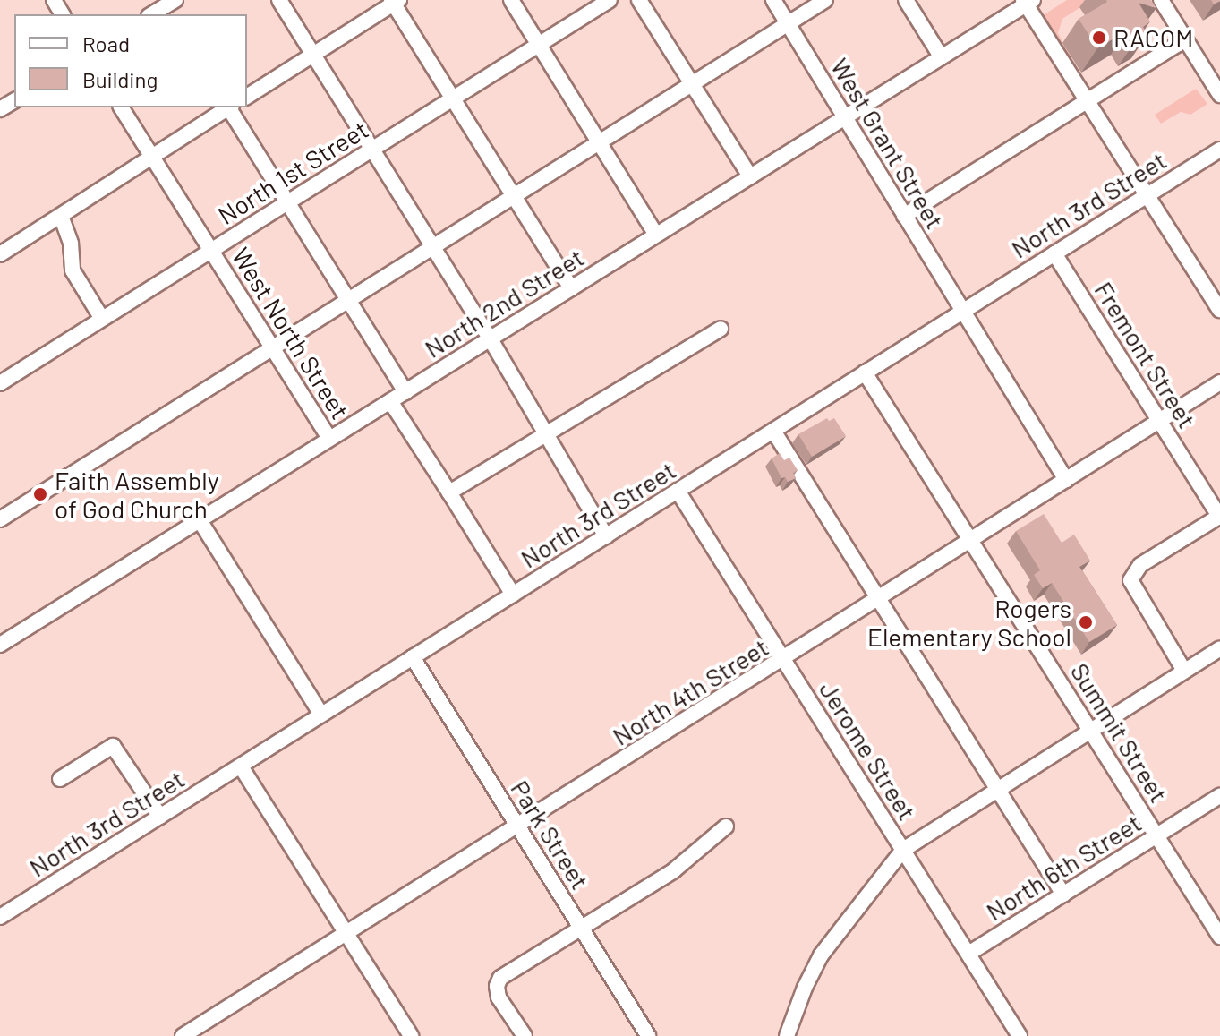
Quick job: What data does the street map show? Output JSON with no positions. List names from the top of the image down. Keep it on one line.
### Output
{"streets":{"street":["West Grant Street","North 1st Street","North 3rd Street","North 2nd Street","West North Street","Fremont Street","North 4th Street","Summit Street","Jerome Street","Park Street","North 6th Street"]},"crossings":[["West Grant Street","North 3rd Street"],["West Grant Street","North 2nd Street"],["West Grant Street","North 4th Street"],["North 1st Street","West North Street"],["North 3rd Street","Fremont Street"],["North 3rd Street","Summit Street"],["North 3rd Street","Jerome Street"],["North 3rd Street","Park Street"],["North 2nd Street","West North Street"],["Fremont Street","North 4th Street"],["North 4th Street","Summit Street"],["North 4th Street","Jerome Street"],["North 4th Street","Park Street"],["Summit Street","North 6th Street"],["Jerome Street","North 6th Street"]],"places":["RACOM","Faith Assembly of God Church","Rogers Elementary School"],"legend":["Road","Building"]}
